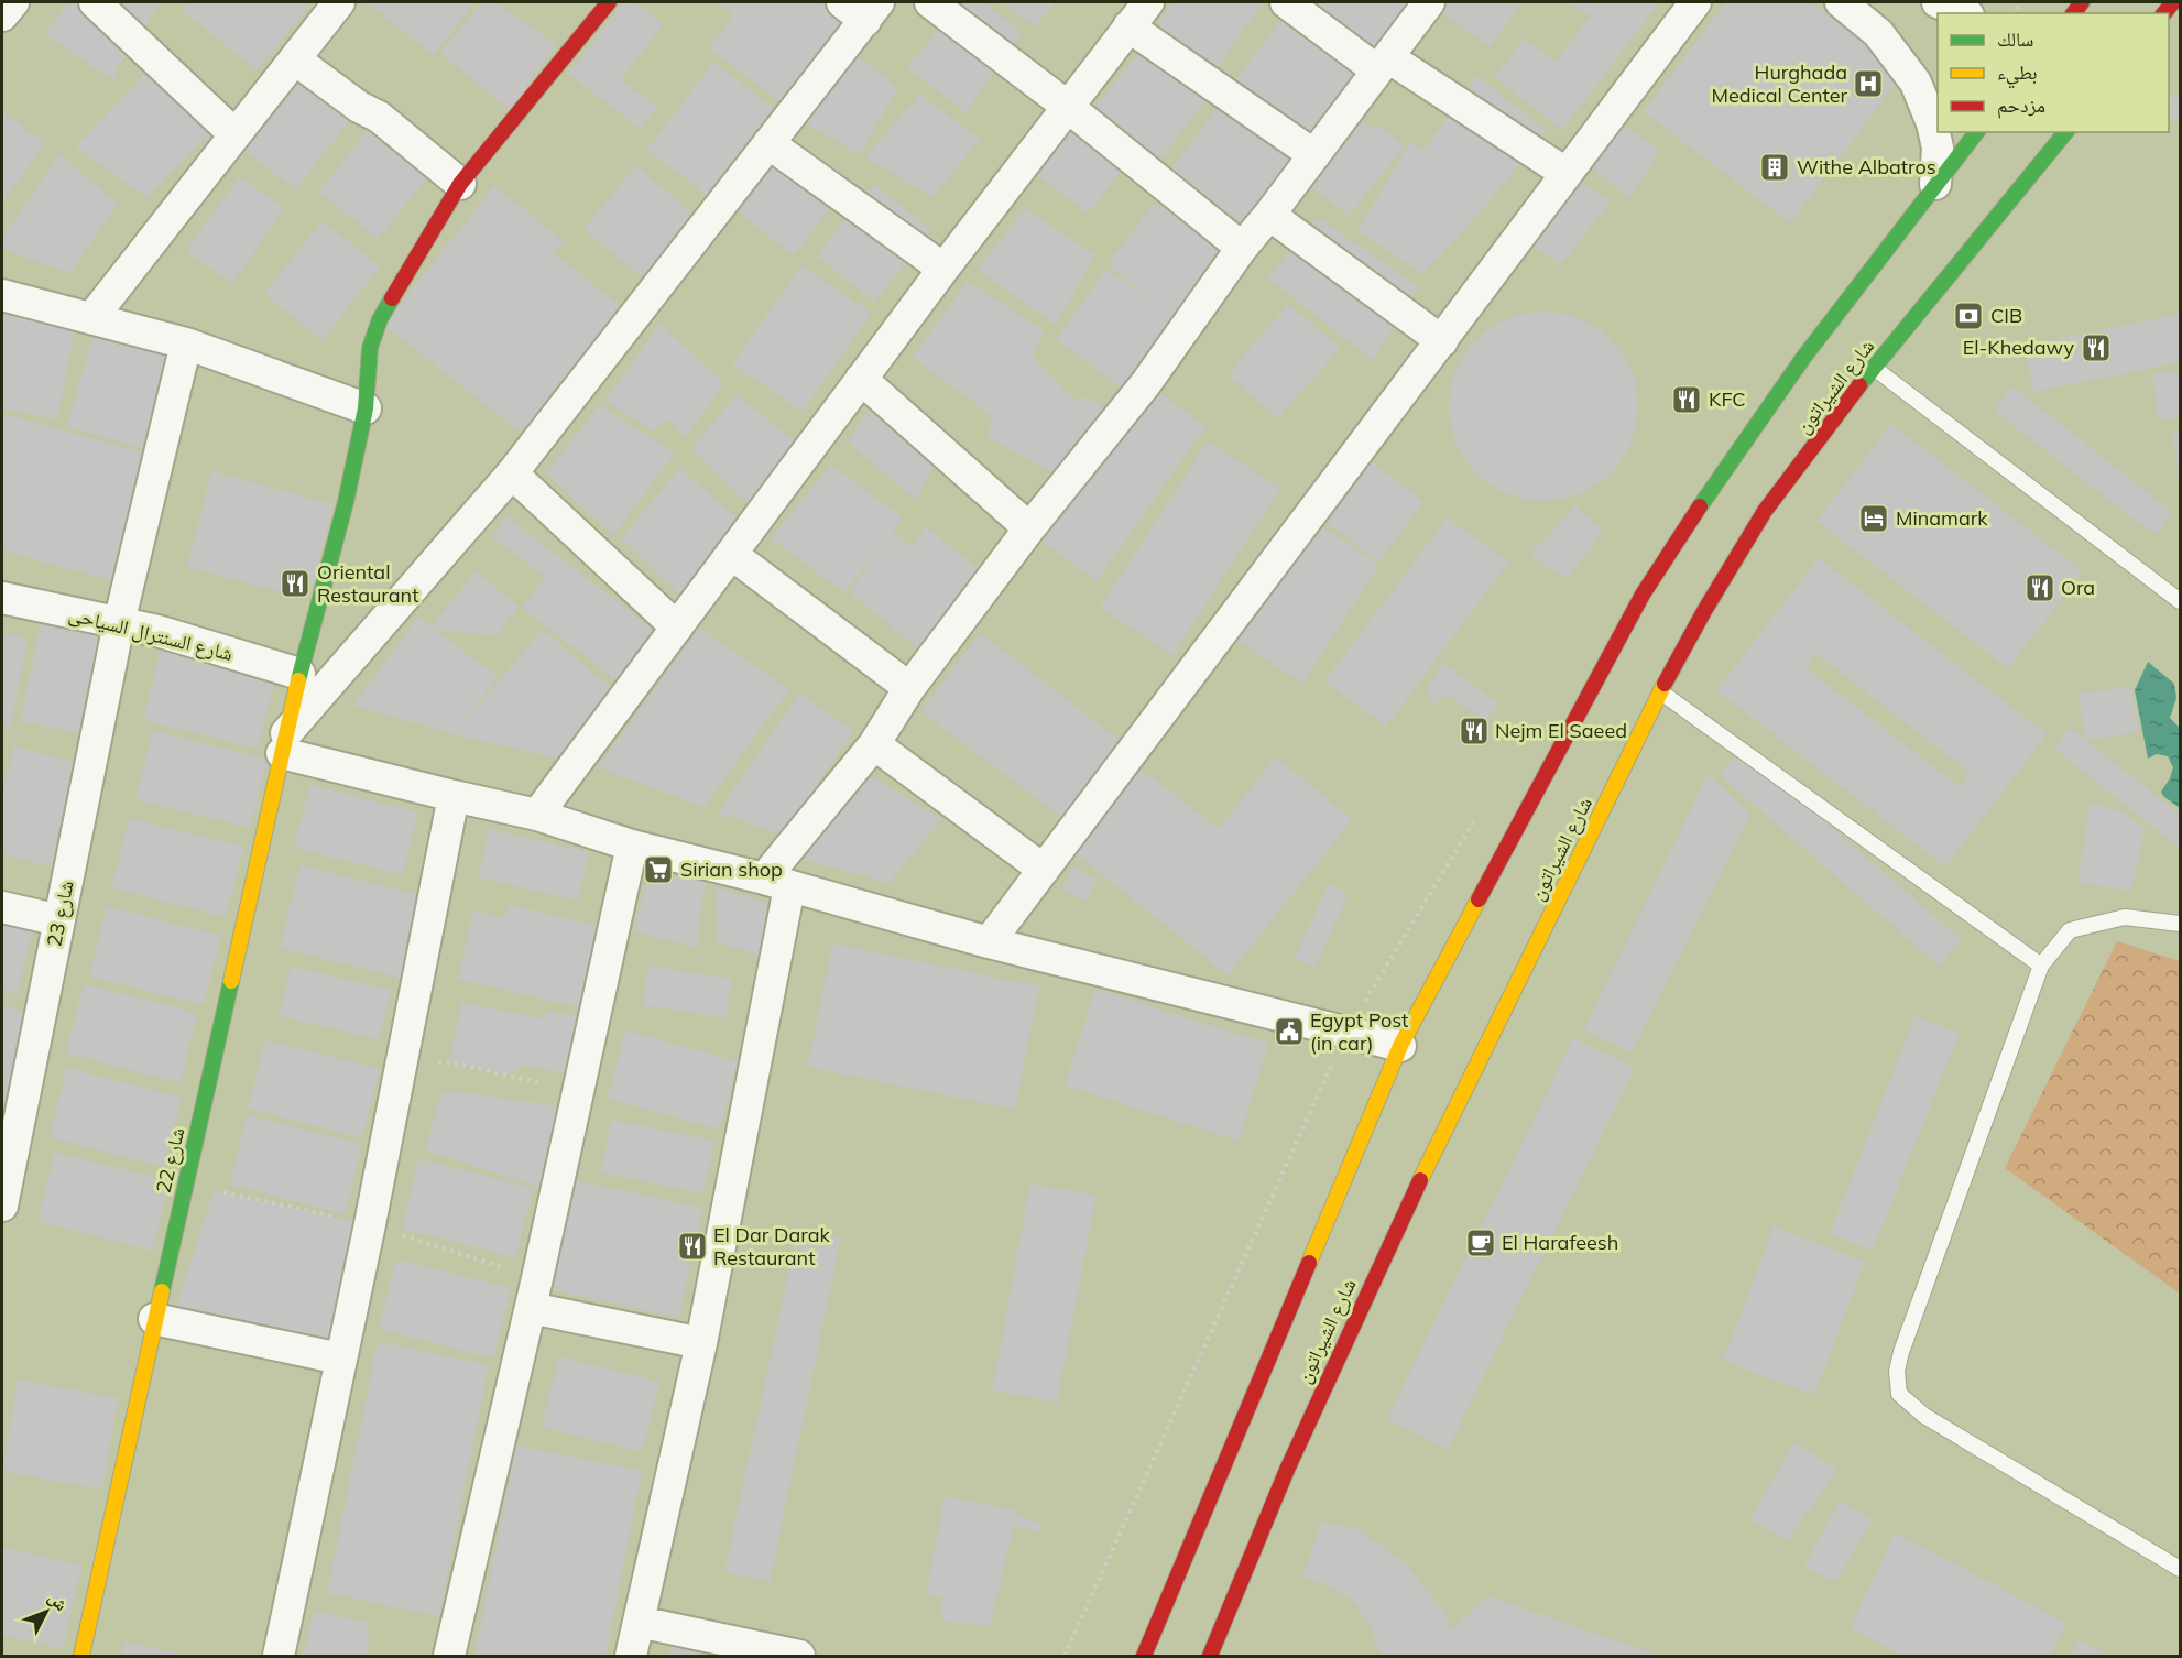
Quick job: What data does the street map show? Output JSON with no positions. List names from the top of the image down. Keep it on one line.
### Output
{"streets":{"street":["شارع الشيراتون","شارع السنترال السياحى","شارع 23","شارع 22"]},"crossings":[["شارع السنترال السياحى","شارع 23"],["شارع السنترال السياحى","شارع 22"]],"places":{"hospital":["Hurghada Medical Center"],"building":["Withe Albatros"],"bank":["CIB"],"restaurant":["El-Khedawy","KFC","Oriental Restaurant","Ora","Nejm El Saeed","El Dar Darak Restaurant"],"hotel":["Minamark"],"supermarket":["Sirian shop"],"public building":["Egypt Post (in car)"],"cafe":["El Harafeesh"]},"legend":["سالك","بطيء","مزدحم"],"north":"top right"}
